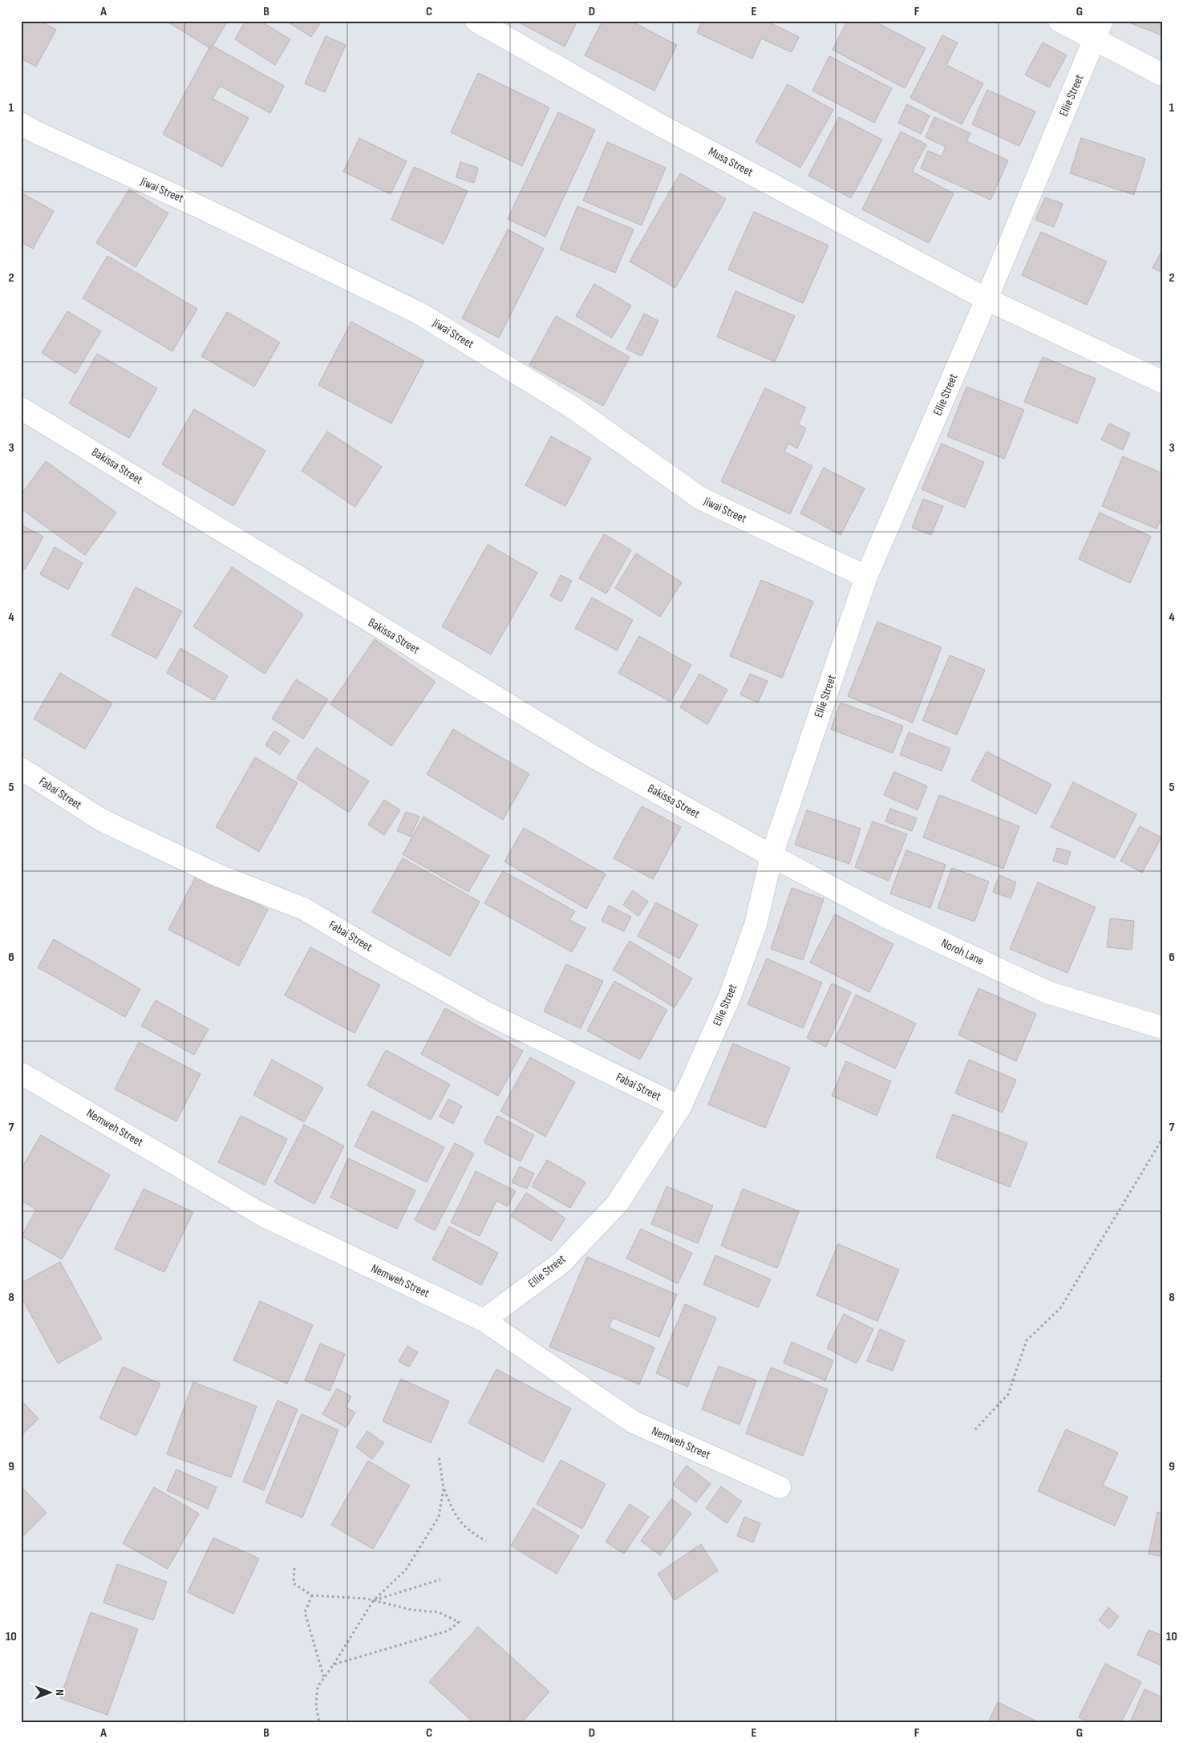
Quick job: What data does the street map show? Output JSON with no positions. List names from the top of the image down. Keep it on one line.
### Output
{"streets":{"street":["Ellie Street","Musa Street","Jiwai Street","Bakissa Street","Fabai Street","Noroh Lane","Nemweh Street"]},"crossings":[["Ellie Street","Musa Street"],["Ellie Street","Jiwai Street"],["Ellie Street","Bakissa Street"],["Ellie Street","Fabai Street"],["Ellie Street","Noroh Lane"],["Ellie Street","Nemweh Street"],["Bakissa Street","Noroh Lane"]],"north":"right","grid":{"columns":["A","B","C","D","E","F","G"],"rows":["1","2","3","4","5","6","7","8","9","10"]}}
